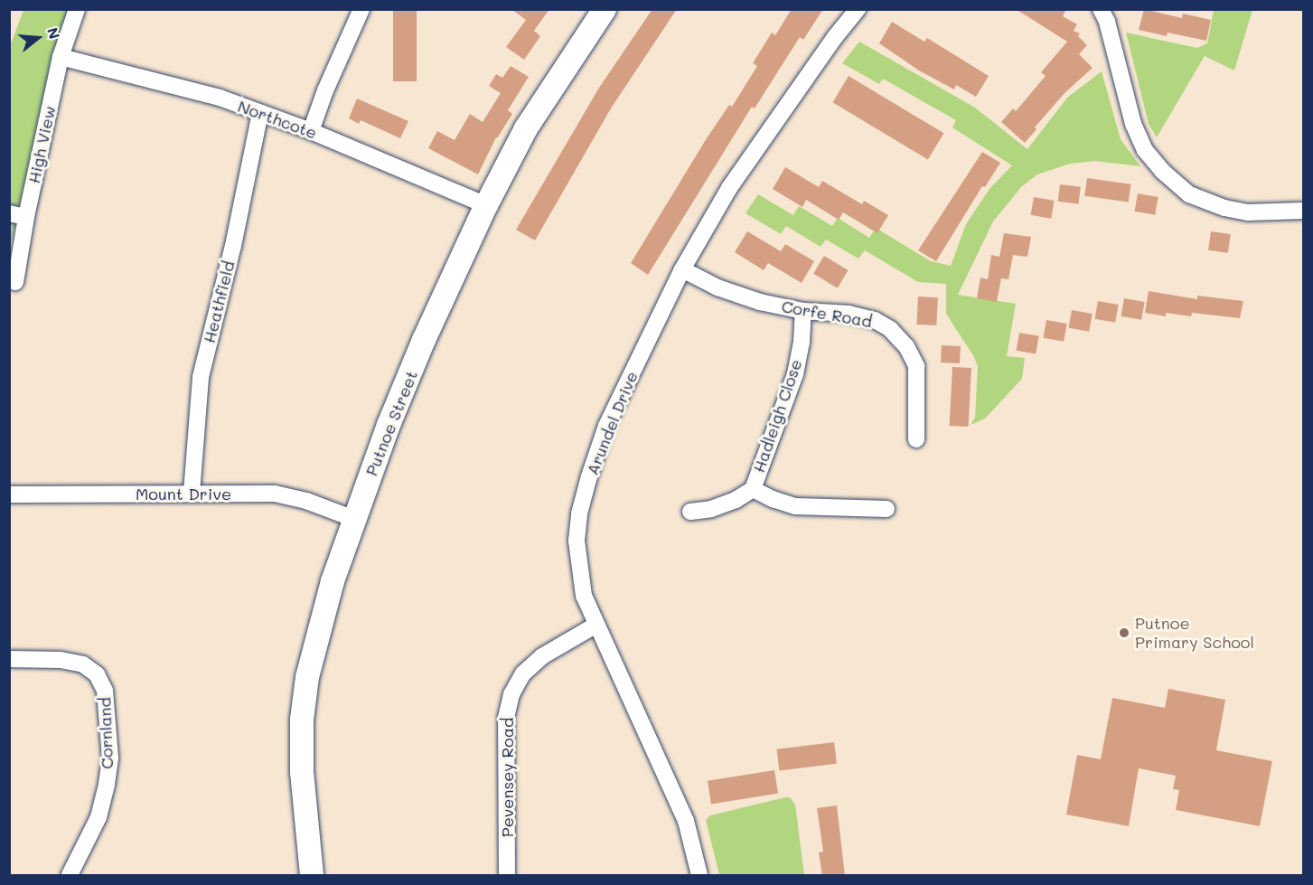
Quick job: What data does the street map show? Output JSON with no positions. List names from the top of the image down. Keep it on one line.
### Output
{"streets":{"street":["Northcote","High View","Heathfield","Corfe Road","Hadleigh Close","Putnoe Street","Arundel Drive","Mount Drive","Cornland","Pevensey Road"]},"crossings":[["Northcote","High View"],["Northcote","Heathfield"],["Northcote","Putnoe Street"],["Heathfield","Mount Drive"],["Corfe Road","Hadleigh Close"],["Corfe Road","Arundel Drive"],["Putnoe Street","Mount Drive"],["Arundel Drive","Pevensey Road"]],"places":["Putnoe Primary School"],"north":"right"}
